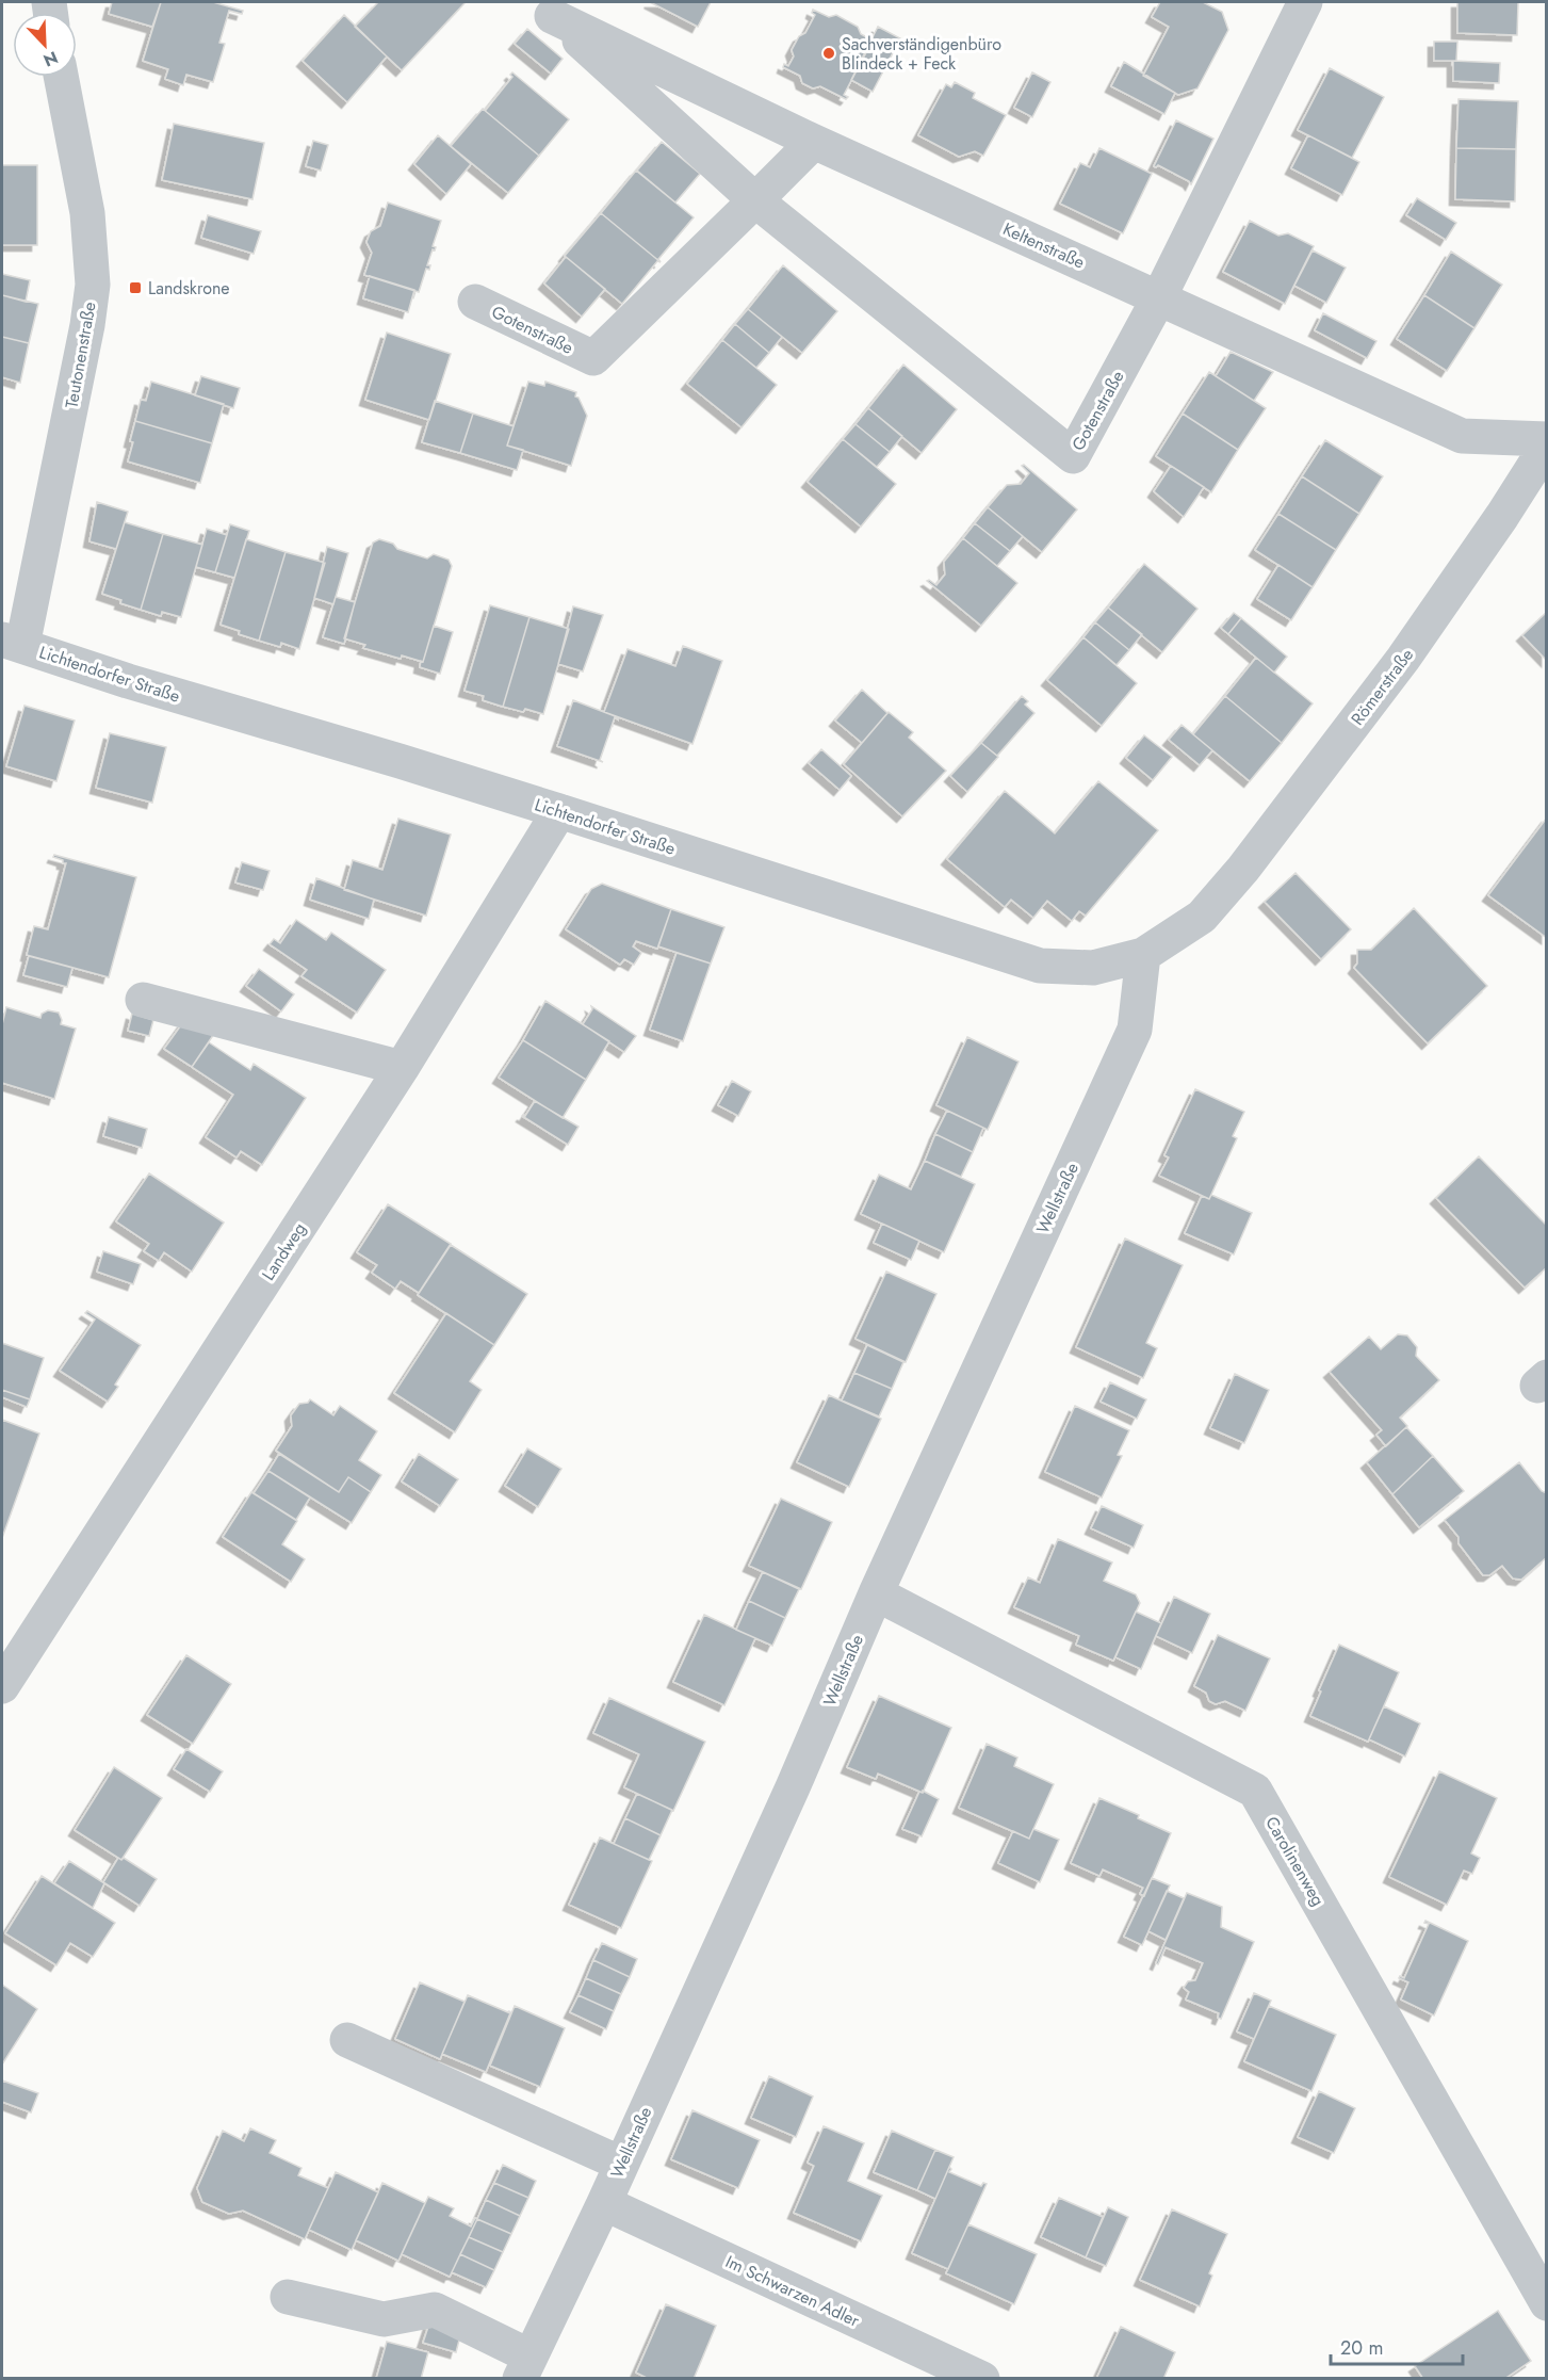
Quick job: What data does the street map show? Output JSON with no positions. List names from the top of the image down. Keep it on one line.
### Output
{"streets":{"street":["Keltenstraße","Gotenstraße","Teutonenstraße","Lichtendorfer Straße","Römerstraße","Wellstraße","Landweg","Carolinenweg","Im Schwarzen Adler"]},"crossings":[["Keltenstraße","Gotenstraße"],["Teutonenstraße","Lichtendorfer Straße"],["Lichtendorfer Straße","Römerstraße"],["Lichtendorfer Straße","Wellstraße"],["Lichtendorfer Straße","Landweg"],["Wellstraße","Carolinenweg"],["Wellstraße","Im Schwarzen Adler"]],"places":{"other":["Sachverständigenbüro Blindeck + Feck"],"transit":["Landskrone"]},"scale_bar":"20 m","north":"bottom right"}
